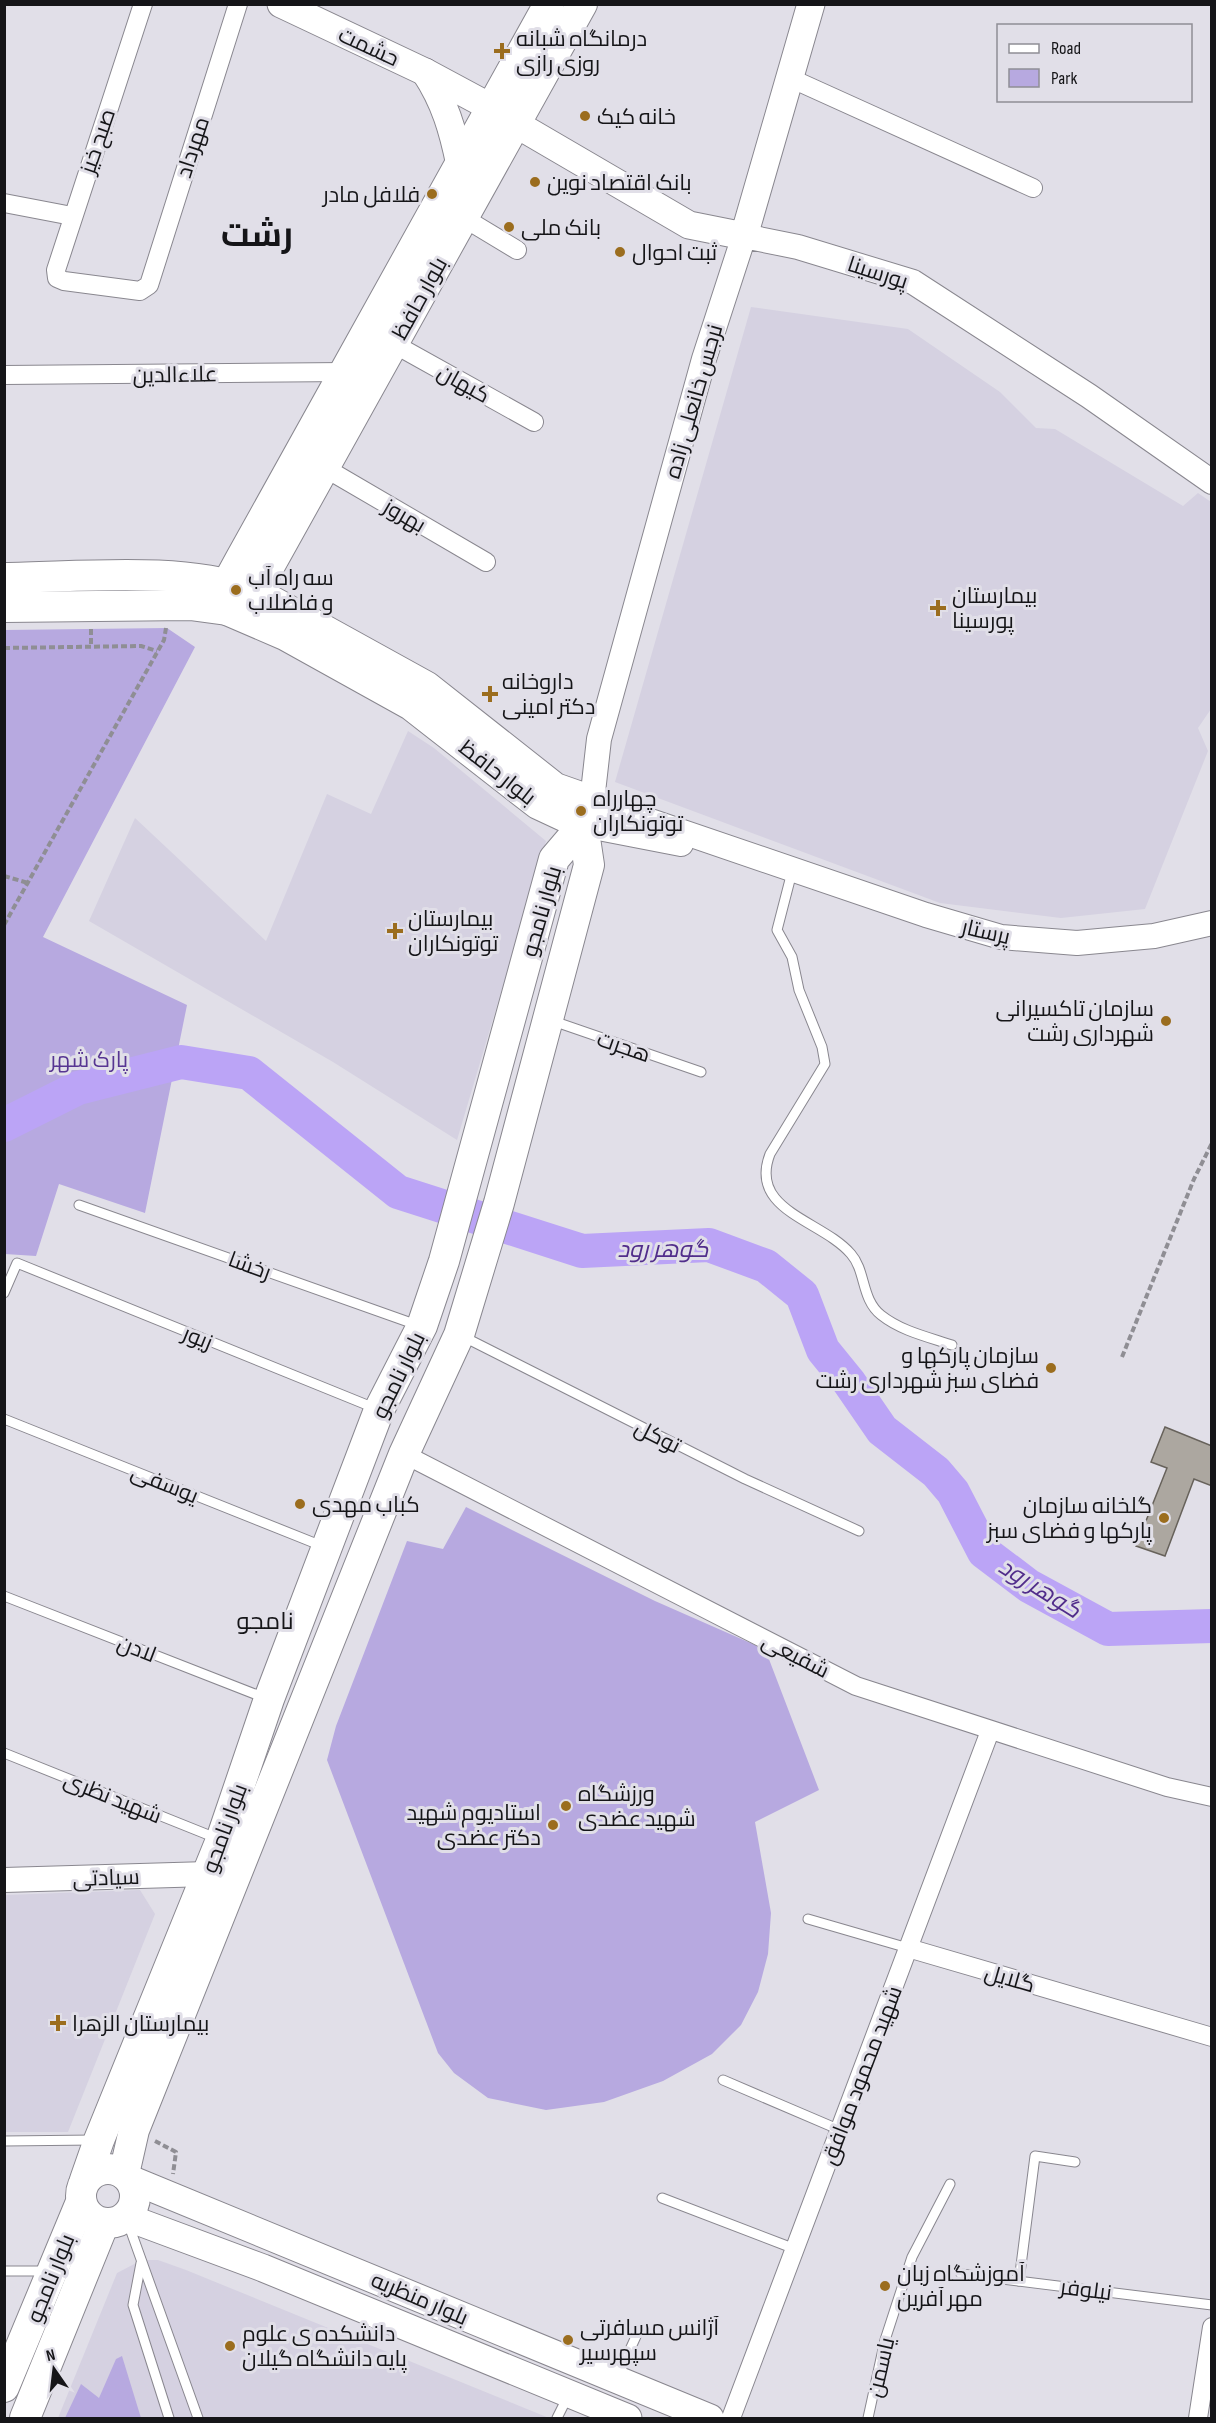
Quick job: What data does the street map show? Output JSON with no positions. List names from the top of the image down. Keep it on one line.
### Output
{"streets":{"main road":["حشمت","پورسینا","بلوار حافظ","نرجس خانعلی زاده","بلوار نامجو","بلوار منظریه"],"street":["صبح خیز","مهرداد","علاءالدین","کیهان","بهروز","پرستار","شفیعی","سیادتی","گلایل","شهید محمود موافق"],"lane":["هجرت","رخشا","زیور","توکل","یوسفی","لادن","شهید نظری","نیلوفر","یاسمن"]},"crossings":[["حشمت","پورسینا"],["حشمت","بلوار حافظ"],["صبح خیز","مهرداد"],["پورسینا","بلوار حافظ"],["پورسینا","نرجس خانعلی زاده"],["بلوار حافظ","علاءالدین"],["بلوار حافظ","کیهان"],["بلوار حافظ","نرجس خانعلی زاده"],["بلوار حافظ","بهروز"],["بلوار حافظ","بلوار نامجو"],["بلوار حافظ","پرستار"],["نرجس خانعلی زاده","بلوار نامجو"],["نرجس خانعلی زاده","پرستار"],["بلوار نامجو","پرستار"],["بلوار نامجو","هجرت"],["بلوار نامجو","رخشا"],["بلوار نامجو","زیور"],["بلوار نامجو","توکل"],["بلوار نامجو","یوسفی"],["بلوار نامجو","لادن"],["بلوار نامجو","شفیعی"],["بلوار نامجو","شهید نظری"],["بلوار نامجو","سیادتی"],["بلوار نامجو","بلوار منظریه"],["شفیعی","شهید محمود موافق"],["گلایل","شهید محمود موافق"]],"districts":["رشت","نامجو"],"water":["گوهر رود"],"parks":["پارک شهر"],"places":{"health":["درمانگاه شبانه روزی رازی","بیمارستان پورسینا","داروخانه دکتر امینی","بیمارستان توتونکاران","بیمارستان الزهرا"],"other":["خانه کیک","بانک اقتصاد نوین","فلافل مادر","بانک ملی","ثبت احوال","سه راه آب و فاضلاب","چهارراه توتونکاران","سازمان تاکسیرانی شهرداری رشت","سازمان پارکها و فضای سبز شهرداری رشت","کباب مهدی","گلخانه سازمان پارکها و فضای سبز","ورزشگاه شهید عضدی","استادیوم شهید دکتر عضدی","آموزشگاه زبان مهر آفرین","آژانس مسافرتی سپهرسیر","دانشکده ی علوم پایه دانشگاه گیلان"]},"legend":["Road","Park"],"north":"top"}
